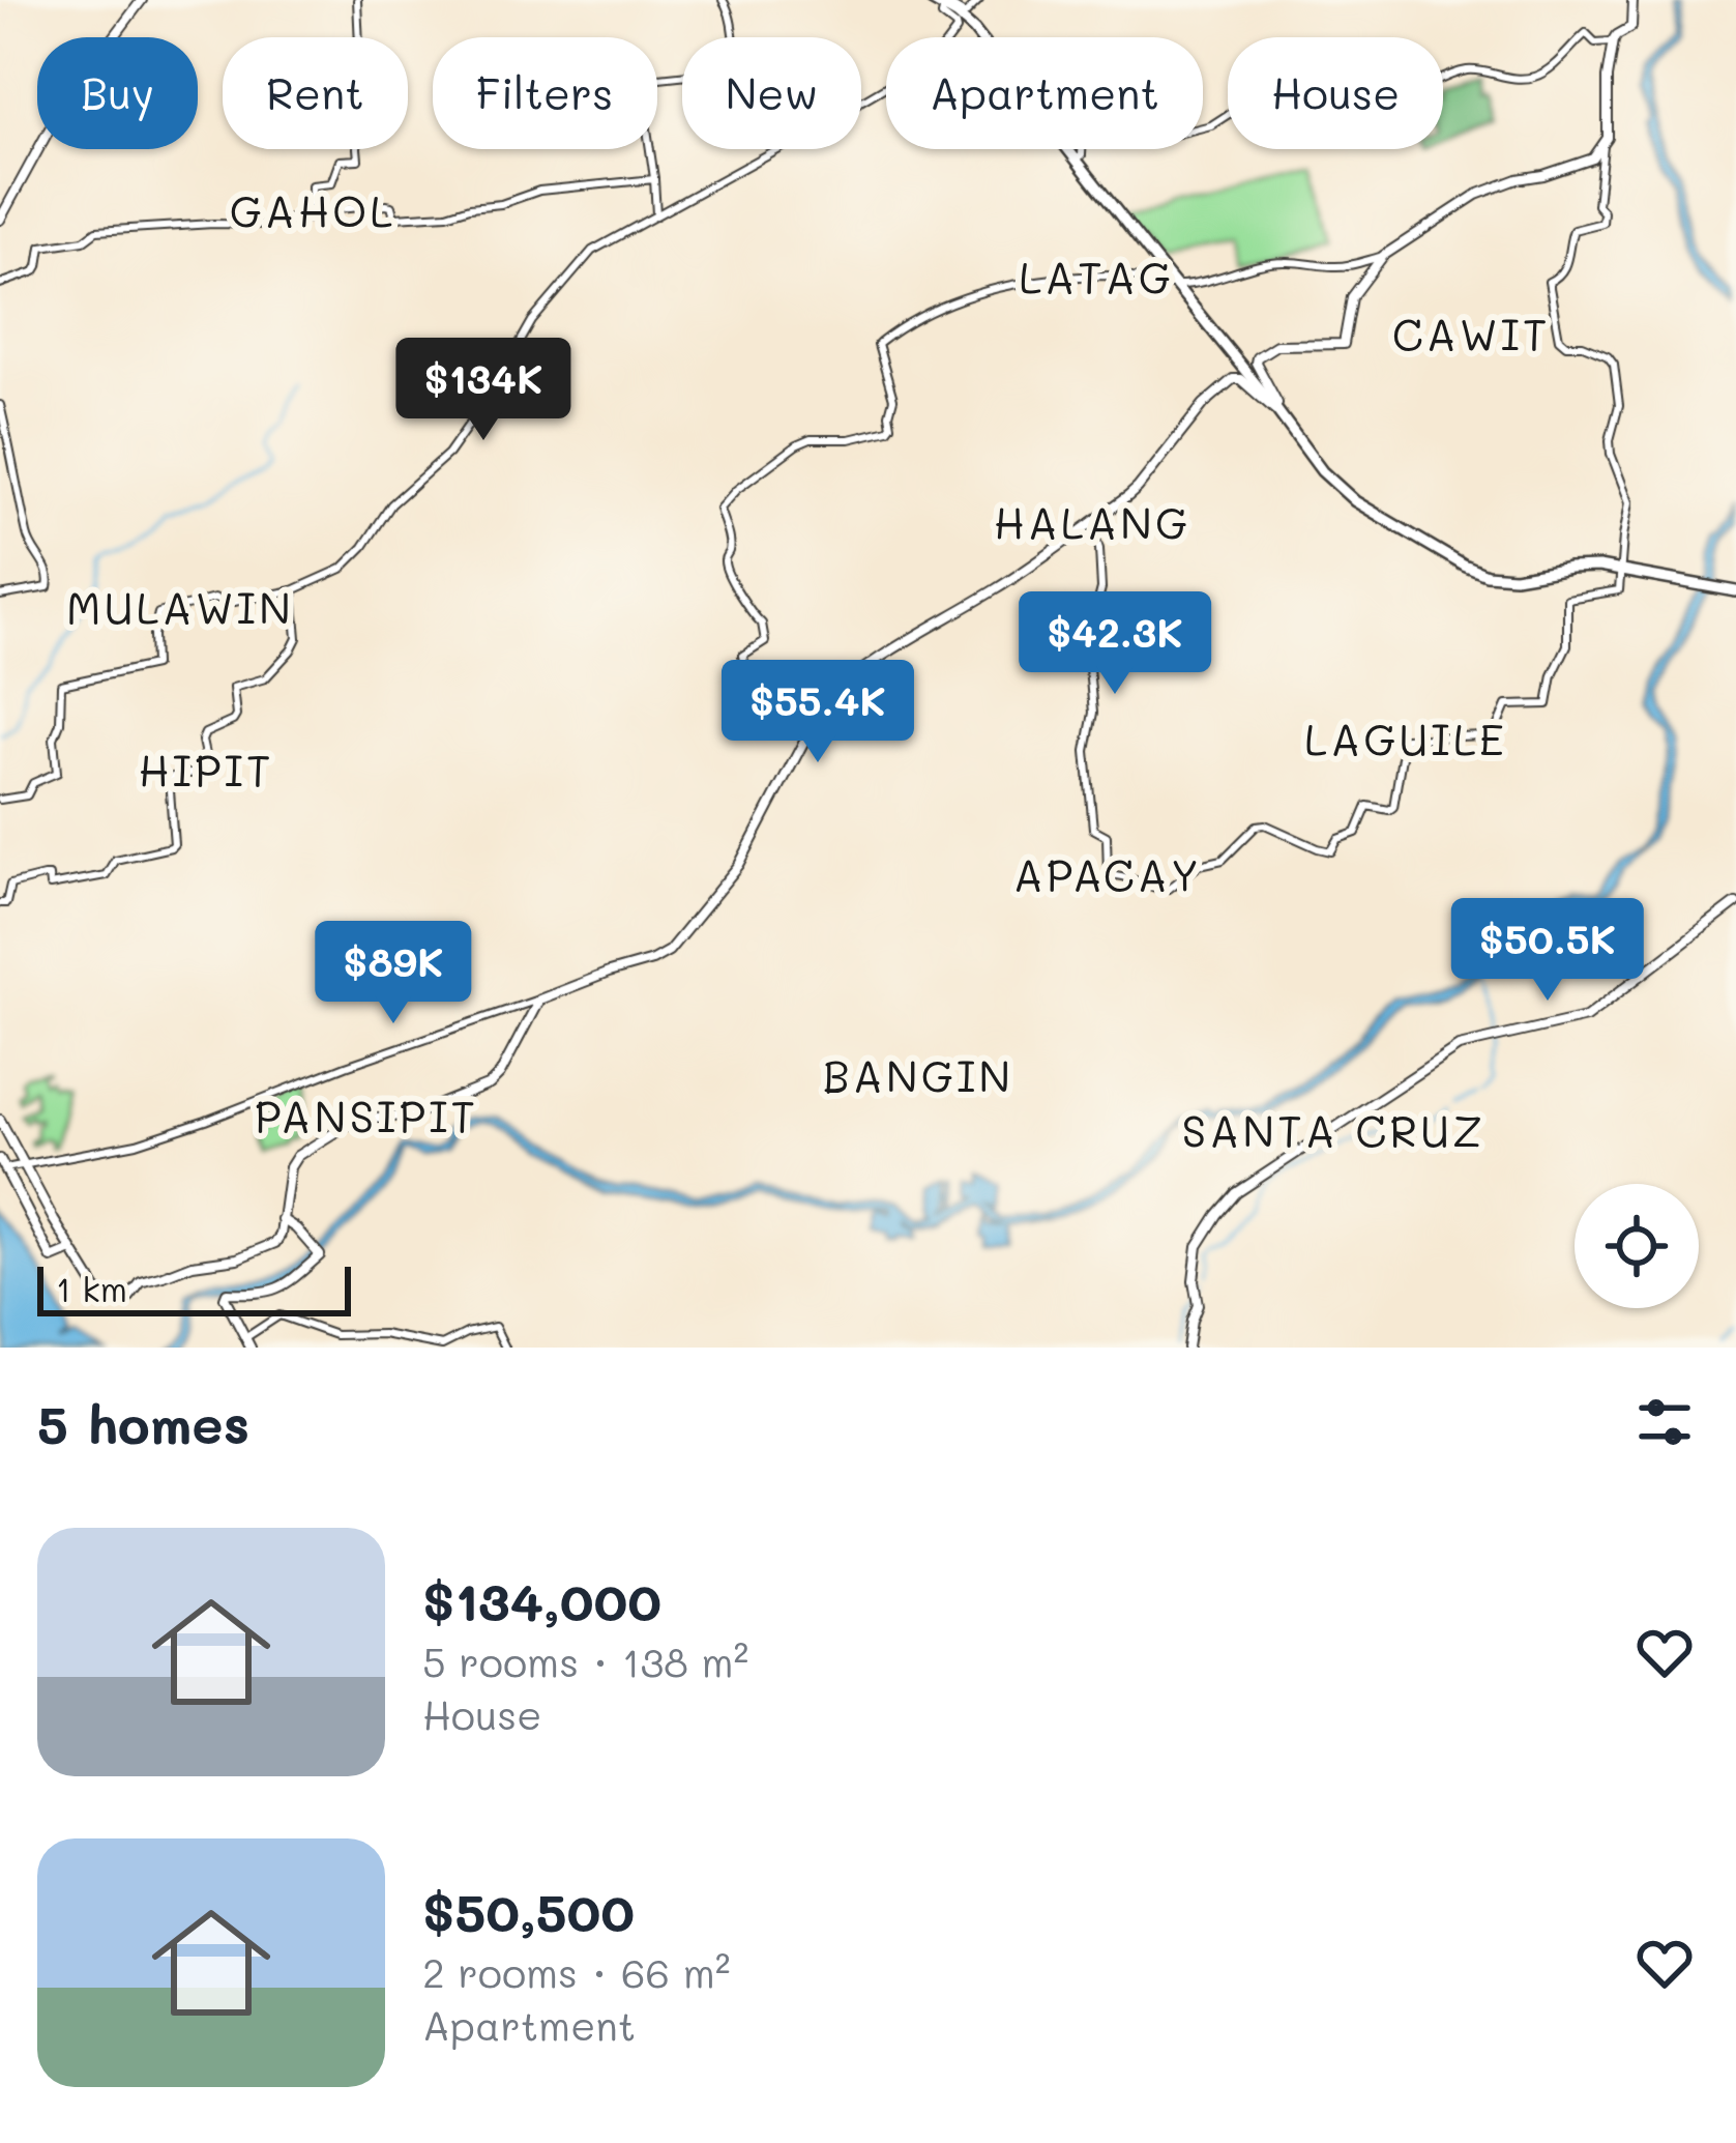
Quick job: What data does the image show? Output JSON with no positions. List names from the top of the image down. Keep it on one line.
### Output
{"districts":["GAHOL","LATAG","CAWIT","HALANG","MULAWIN","LAGUILE","HIPIT","APACAY","BANGIN","PANSIPIT","SANTA CRUZ"],"scale_bar":"1 km","page":{"chip":["Buy","Rent","Filters","New","Apartment","House"],"price":["$134K","$42.3K","$55.4K","$50.5K","$89K"],"scale":"1 km","heading":"5 homes","list":[{"name":"$134,000","note":"5 rooms · 138 m² · House"},{"name":"$50,500","note":"2 rooms · 66 m² · Apartment"}]}}
